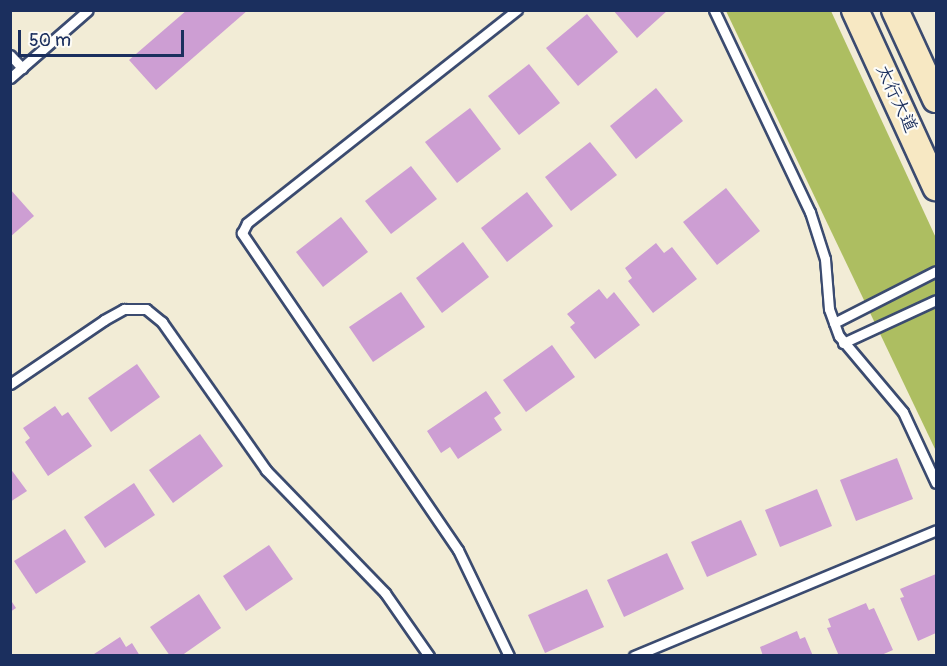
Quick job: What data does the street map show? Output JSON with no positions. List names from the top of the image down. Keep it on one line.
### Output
{"streets":{"main road":["太行大道"]},"scale_bar":"50 m"}
